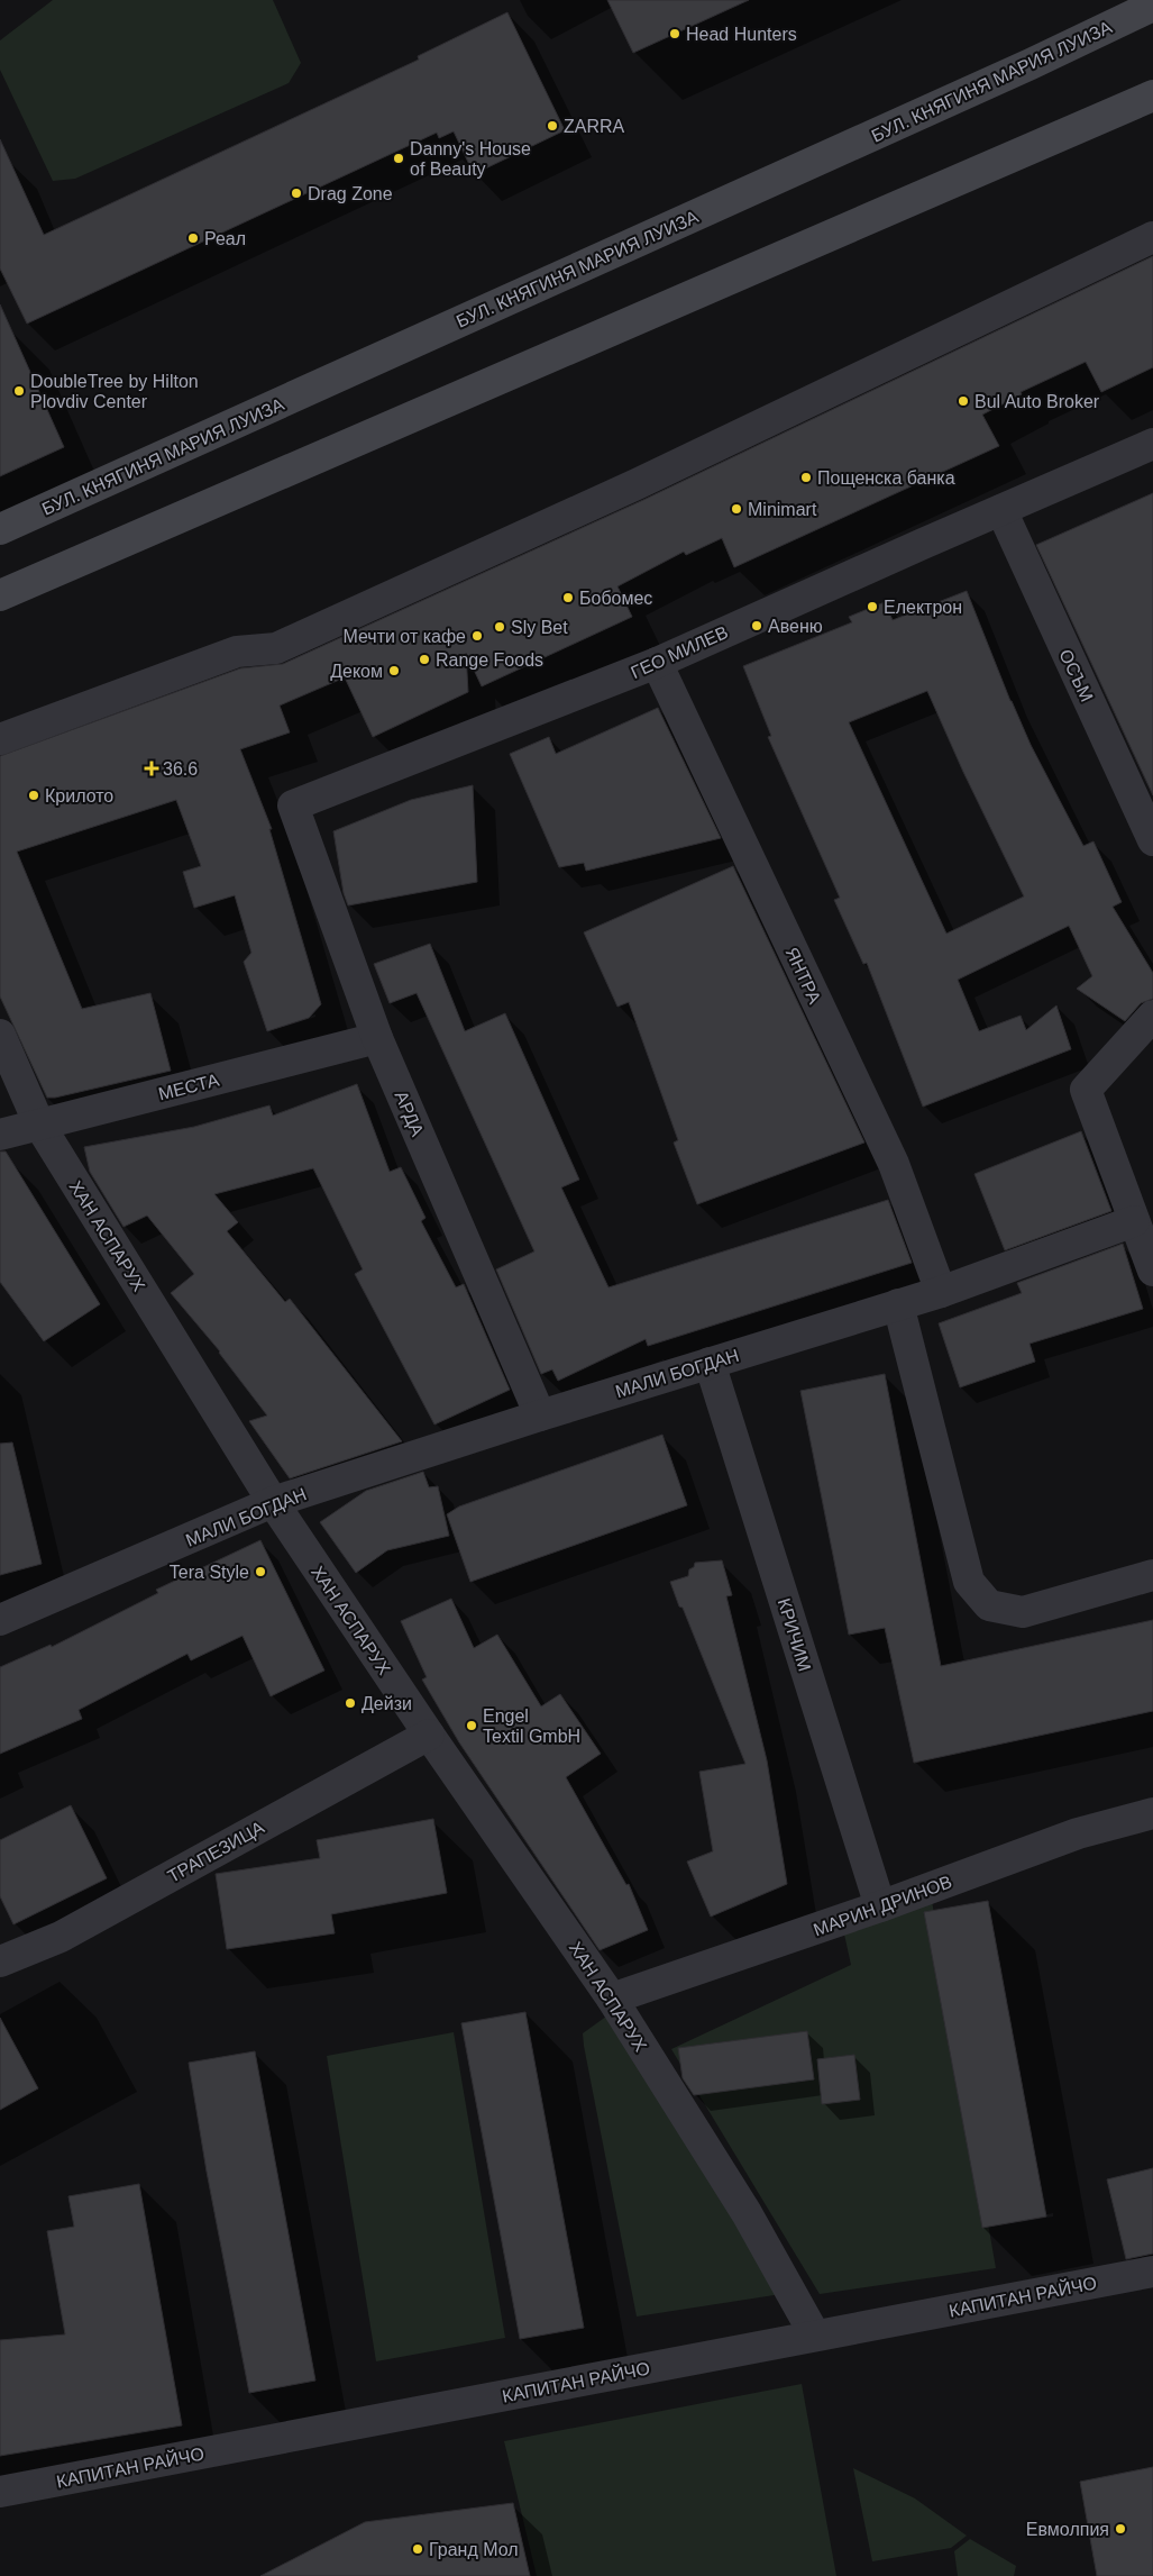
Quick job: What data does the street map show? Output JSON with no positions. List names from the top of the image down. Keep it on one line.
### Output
{"streets":{"main road":["БУЛ. КНЯГИНЯ МАРИЯ ЛУИЗА"],"street":["ГЕО МИЛЕВ","ОСЪМ","ЯНТРА","МЕСТА","АРДА","ХАН АСПАРУХ","МАЛИ БОГДАН","КРИЧИМ","ТРАПЕЗИЦА","МАРИН ДРИНОВ","КАПИТАН РАЙЧО"]},"crossings":[["ГЕО МИЛЕВ","ОСЪМ"],["ГЕО МИЛЕВ","ЯНТРА"],["ГЕО МИЛЕВ","АРДА"],["ЯНТРА","МАЛИ БОГДАН"],["МЕСТА","АРДА"],["МЕСТА","ХАН АСПАРУХ"],["АРДА","МАЛИ БОГДАН"],["ХАН АСПАРУХ","МАЛИ БОГДАН"],["ХАН АСПАРУХ","ТРАПЕЗИЦА"],["ХАН АСПАРУХ","МАРИН ДРИНОВ"],["ХАН АСПАРУХ","КАПИТАН РАЙЧО"],["МАЛИ БОГДАН","КРИЧИМ"],["КРИЧИМ","МАРИН ДРИНОВ"]],"places":{"other":["Head Hunters","ZARRA","Danny's House of Beauty","Drag Zone","Реал","DoubleTree by Hilton Plovdiv Center","Bul Auto Broker","Пощенска банка","Minimart","Бобомес","Електрон","Авеню","Sly Bet","Мечти от кафе","Range Foods","Деком","Крилото","Tera Style","Дейзи","Engel Textil GmbH","Евмолпия","Гранд Мол"],"health":["36.6"]}}
